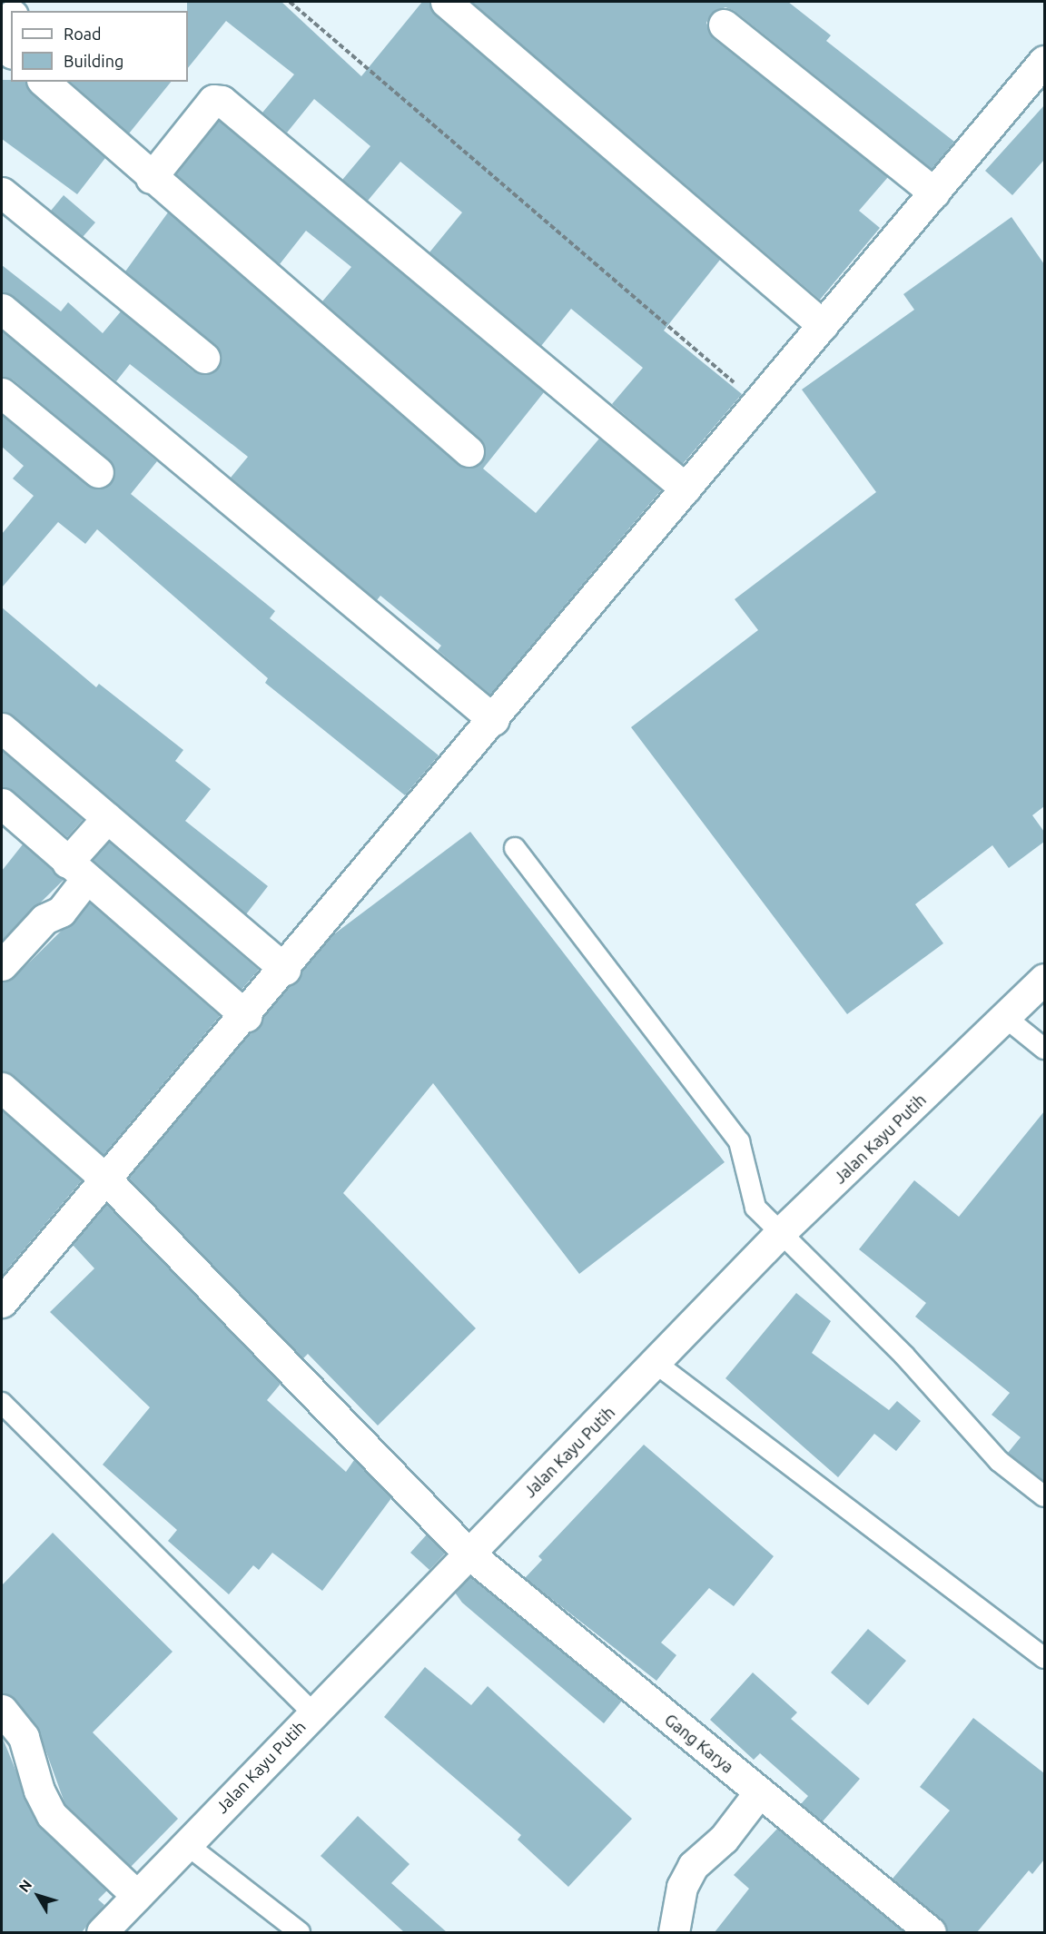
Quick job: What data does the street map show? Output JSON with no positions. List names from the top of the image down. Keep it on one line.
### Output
{"streets":{"street":["Jalan Kayu Putih","Gang Karya"]},"crossings":[["Jalan Kayu Putih","Gang Karya"]],"legend":["Road","Building"],"north":"top left"}
